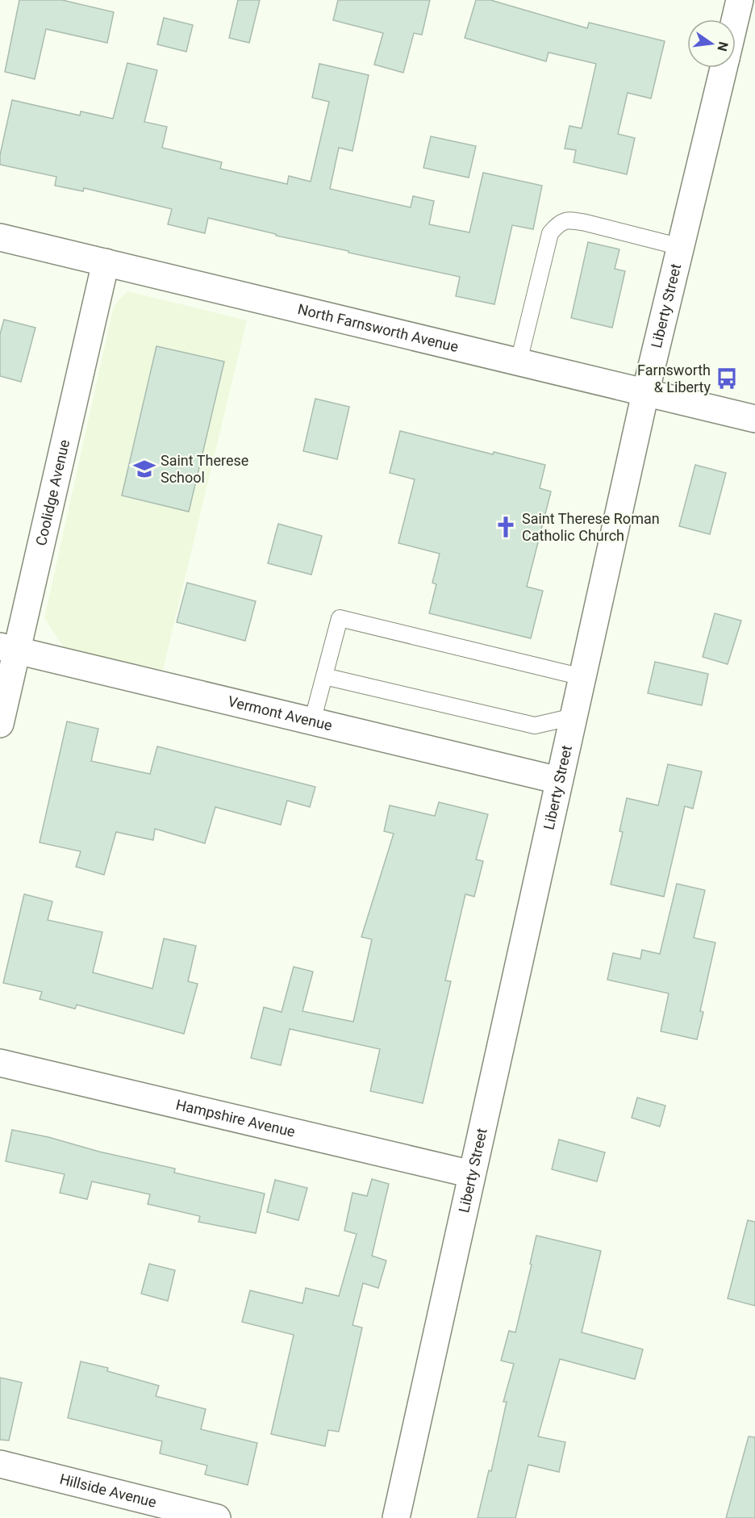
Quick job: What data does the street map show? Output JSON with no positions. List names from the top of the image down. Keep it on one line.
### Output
{"streets":{"street":["Liberty Street","North Farnsworth Avenue","Coolidge Avenue","Vermont Avenue","Hampshire Avenue","Hillside Avenue"]},"crossings":[["Liberty Street","North Farnsworth Avenue"],["Liberty Street","Vermont Avenue"],["Liberty Street","Hampshire Avenue"],["North Farnsworth Avenue","Coolidge Avenue"],["Coolidge Avenue","Vermont Avenue"]],"places":{"bus stop":["Farnsworth & Liberty"],"school or university":["Saint Therese School"],"church":["Saint Therese Roman Catholic Church"]},"north":"right"}
